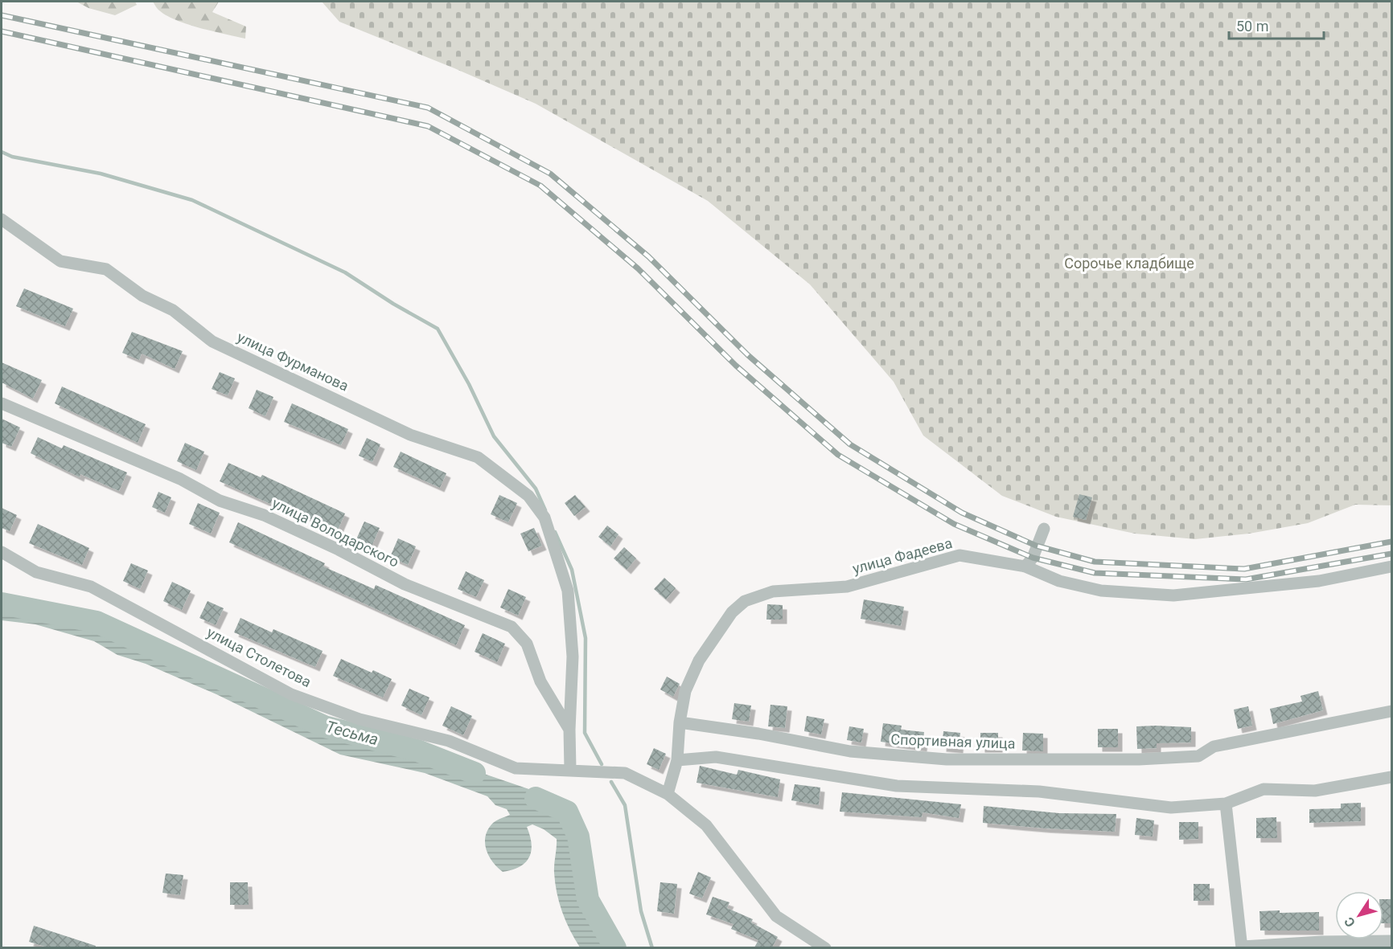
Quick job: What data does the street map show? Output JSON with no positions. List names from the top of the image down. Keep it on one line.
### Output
{"streets":{"street":["улица Фурманова","улица Володарского","улица Фадеева","улица Столетова","Спортивная улица"]},"crossings":[["улица Фурманова","улица Володарского"],["улица Володарского","улица Столетова"],["улица Фадеева","Спортивная улица"]],"water":["Тесьма"],"parks":["Сорочье кладбище"],"scale_bar":"50 m","north":"bottom left"}
